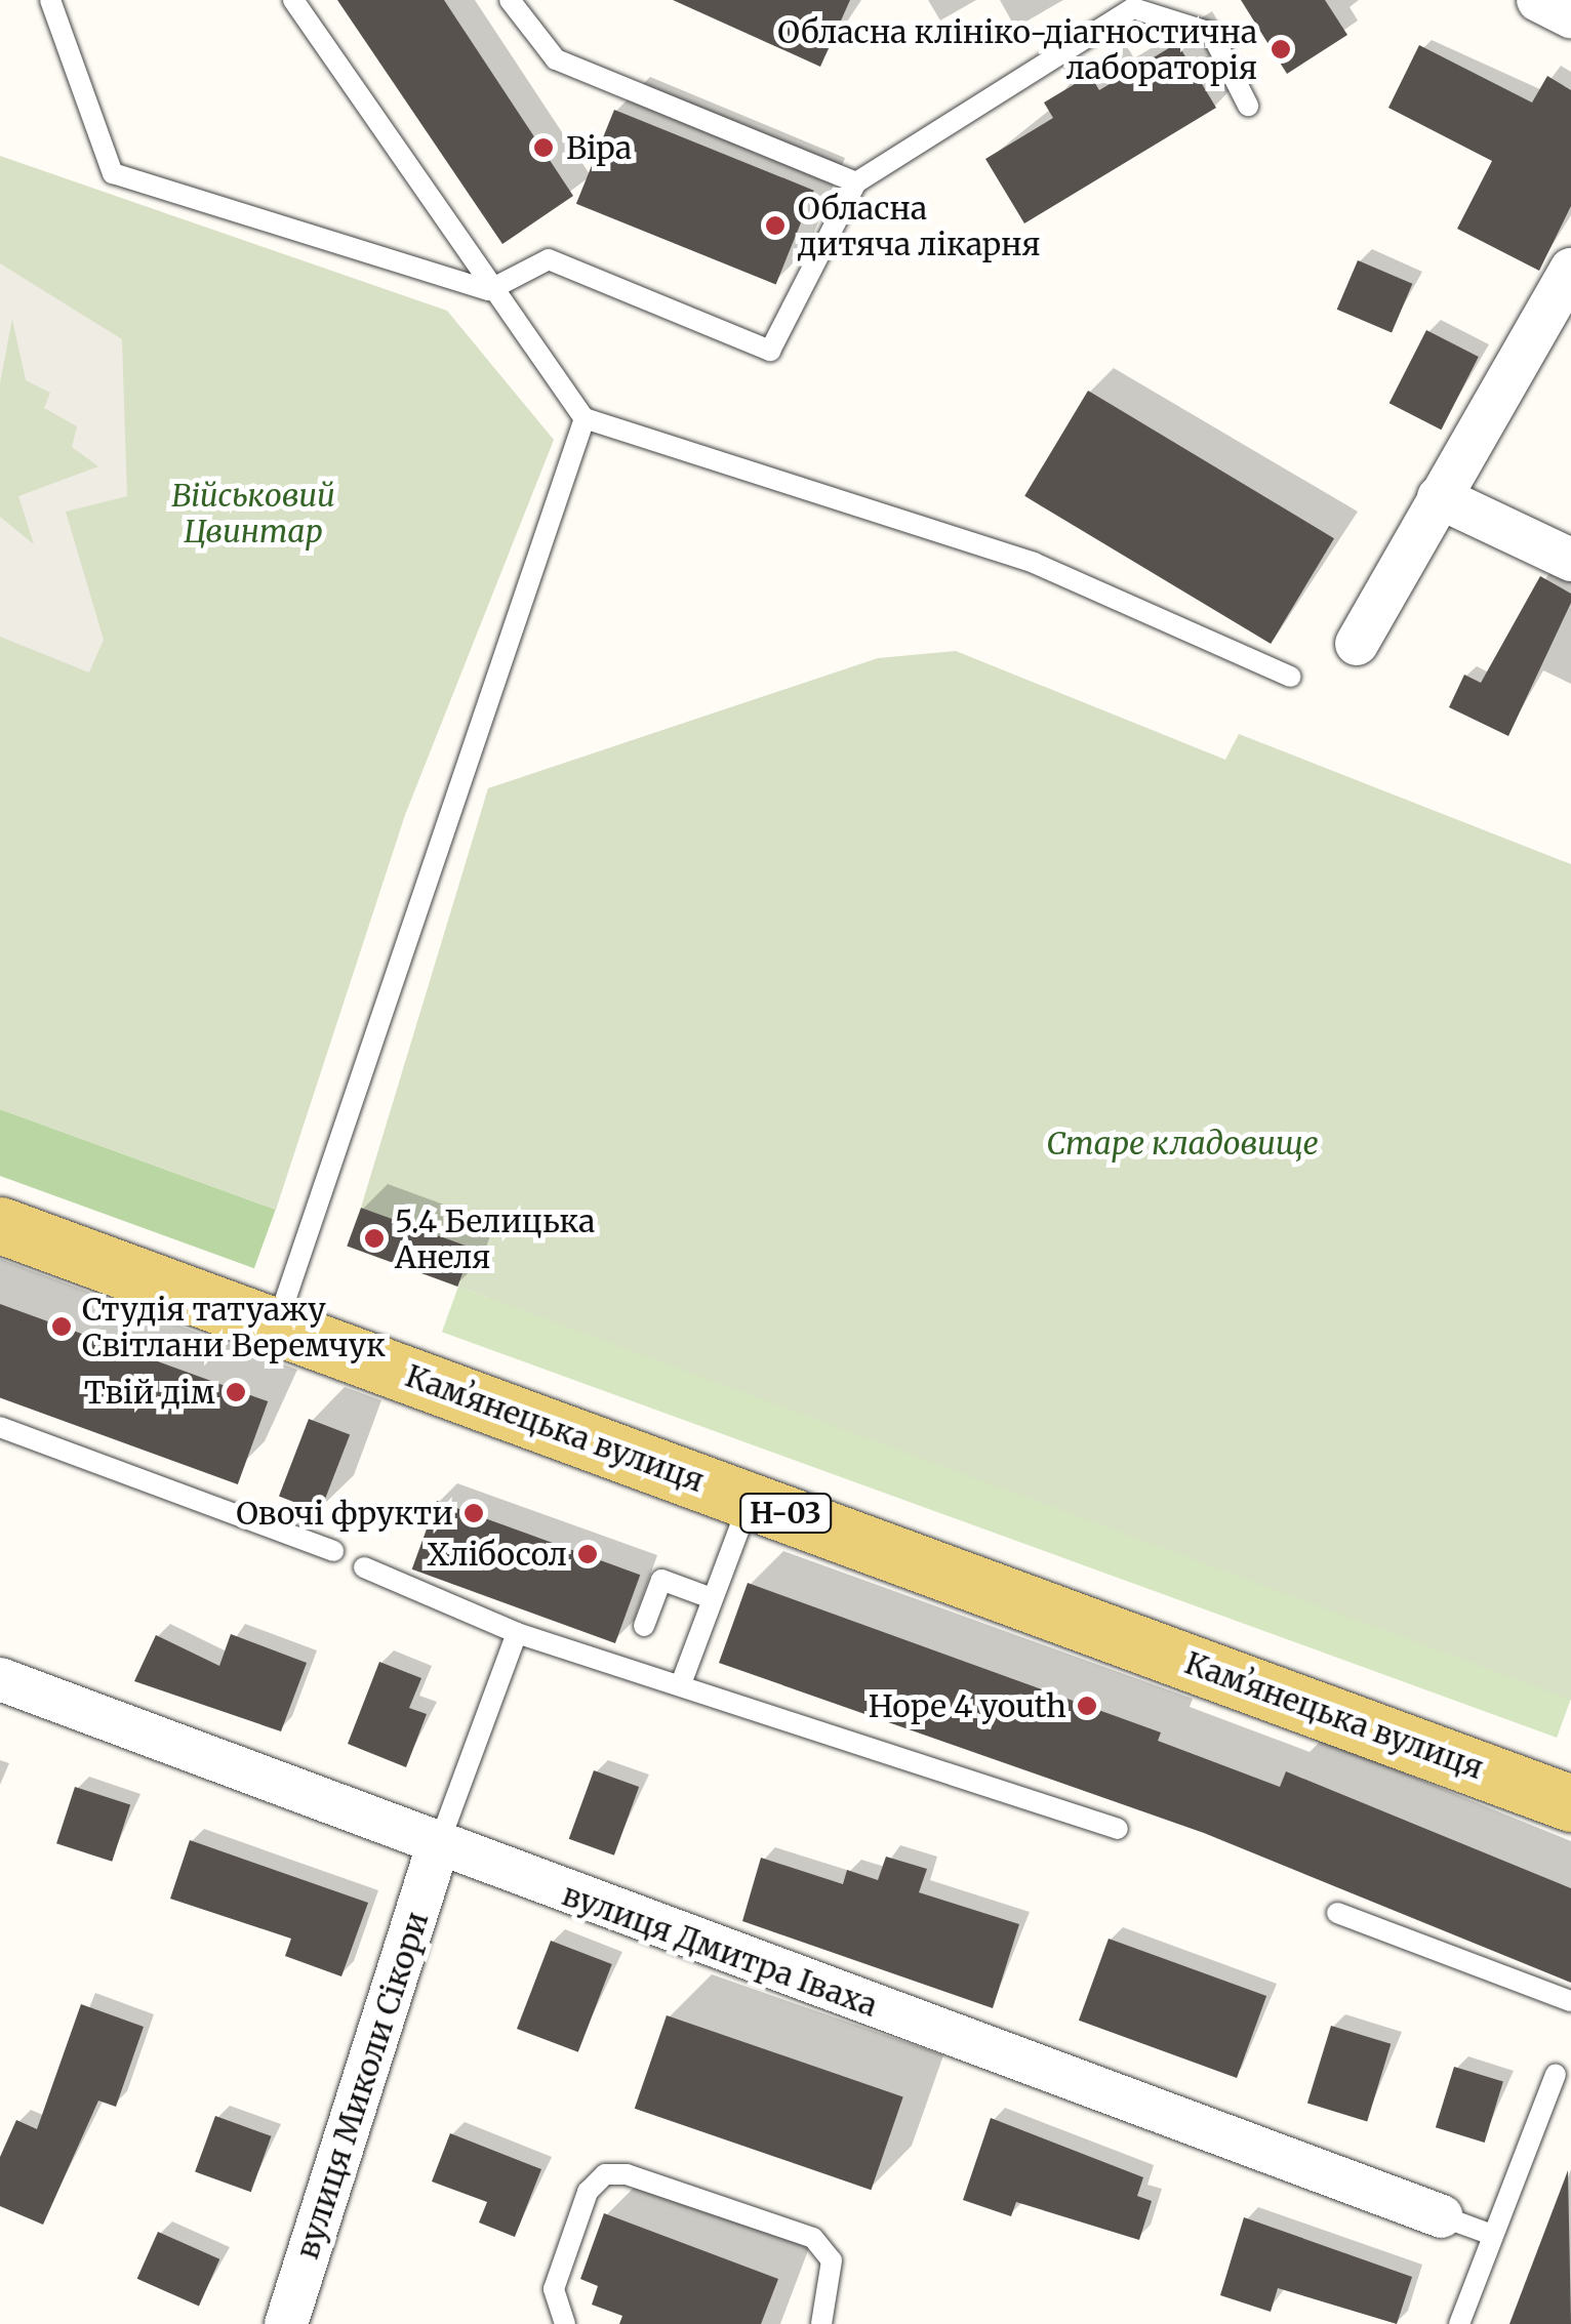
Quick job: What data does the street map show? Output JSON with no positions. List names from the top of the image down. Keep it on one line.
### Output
{"streets":{"main road":["Камʼянецька вулиця","Н-03"],"street":["вулиця Дмитра Іваха","вулиця Миколи Сікори"]},"crossings":[["вулиця Дмитра Іваха","вулиця Миколи Сікори"]],"parks":["Військовий Цвинтар","Старе кладовище"],"places":["Обласна клініко-діагностична лабораторія","Віра","Обласна дитяча лікарня","5.4 Белицька Анеля","Студія татуажу Світлани Веремчук","Твій дім","Овочі фрукти","Хлібосол","Hope 4 youth"]}
